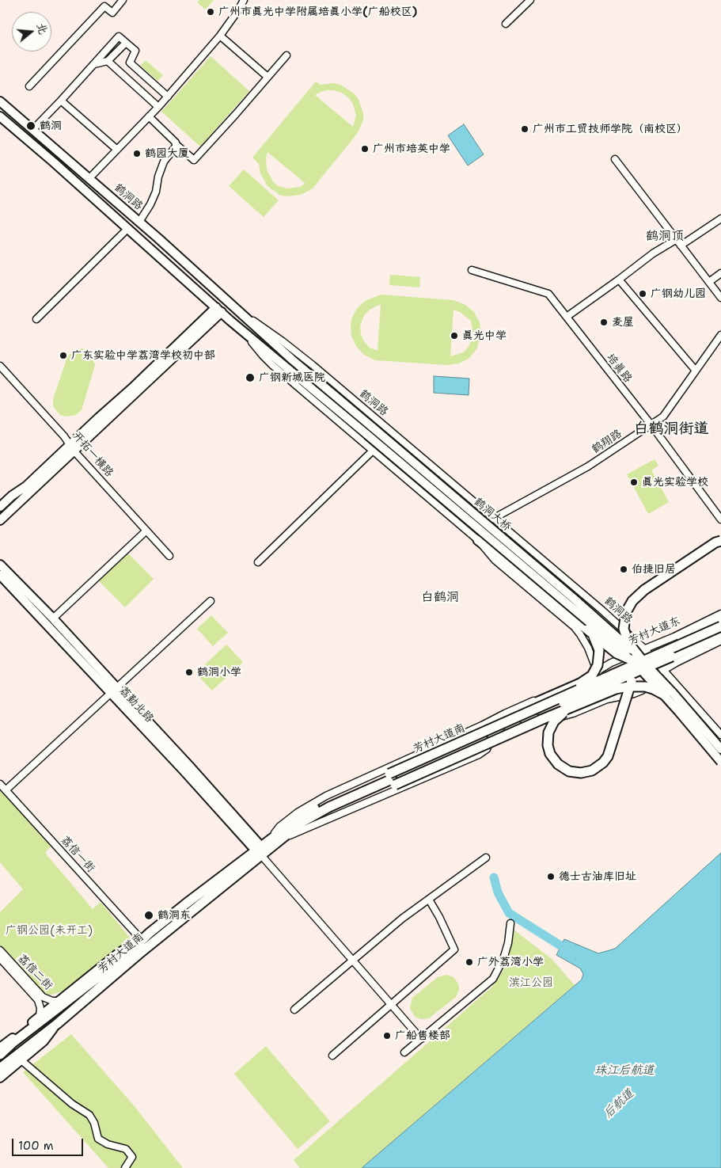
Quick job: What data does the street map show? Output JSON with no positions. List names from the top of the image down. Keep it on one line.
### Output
{"streets":{"highway":["芳村大道南"],"main road":["鹤洞路","鹤洞大桥","荔勤北路"],"street":["培真路","鹤翔路","开拓一横路","芳村大道东","荔信一街","荔信二街"]},"crossings":[["鹤洞路","鹤翔路"],["鹤洞路","鹤洞大桥"],["鹤洞路","芳村大道东"],["培真路","鹤翔路"],["芳村大道东","芳村大道南"],["荔勤北路","芳村大道南"],["芳村大道南","荔信一街"],["芳村大道南","荔信二街"]],"districts":["鹤洞顶","白鹤洞街道","白鹤洞"],"water":["珠江后航道","后航道"],"parks":["广钢公园(未开工)","滨江公园"],"places":["广州市真光中学附属培真小学(广船校区)","鹤洞","广州市工贸技师学院（南校区）","广州市培英中学","鹤园大厦","广钢幼儿园","麦屋","真光中学","广东实验中学荔湾学校初中部","广钢新城医院","真光实验学校","伯捷旧居","鹤洞小学","德士古油库旧址","鹤洞东","广外荔湾小学","广船售楼部"],"scale_bar":"100 m","north":"right"}
